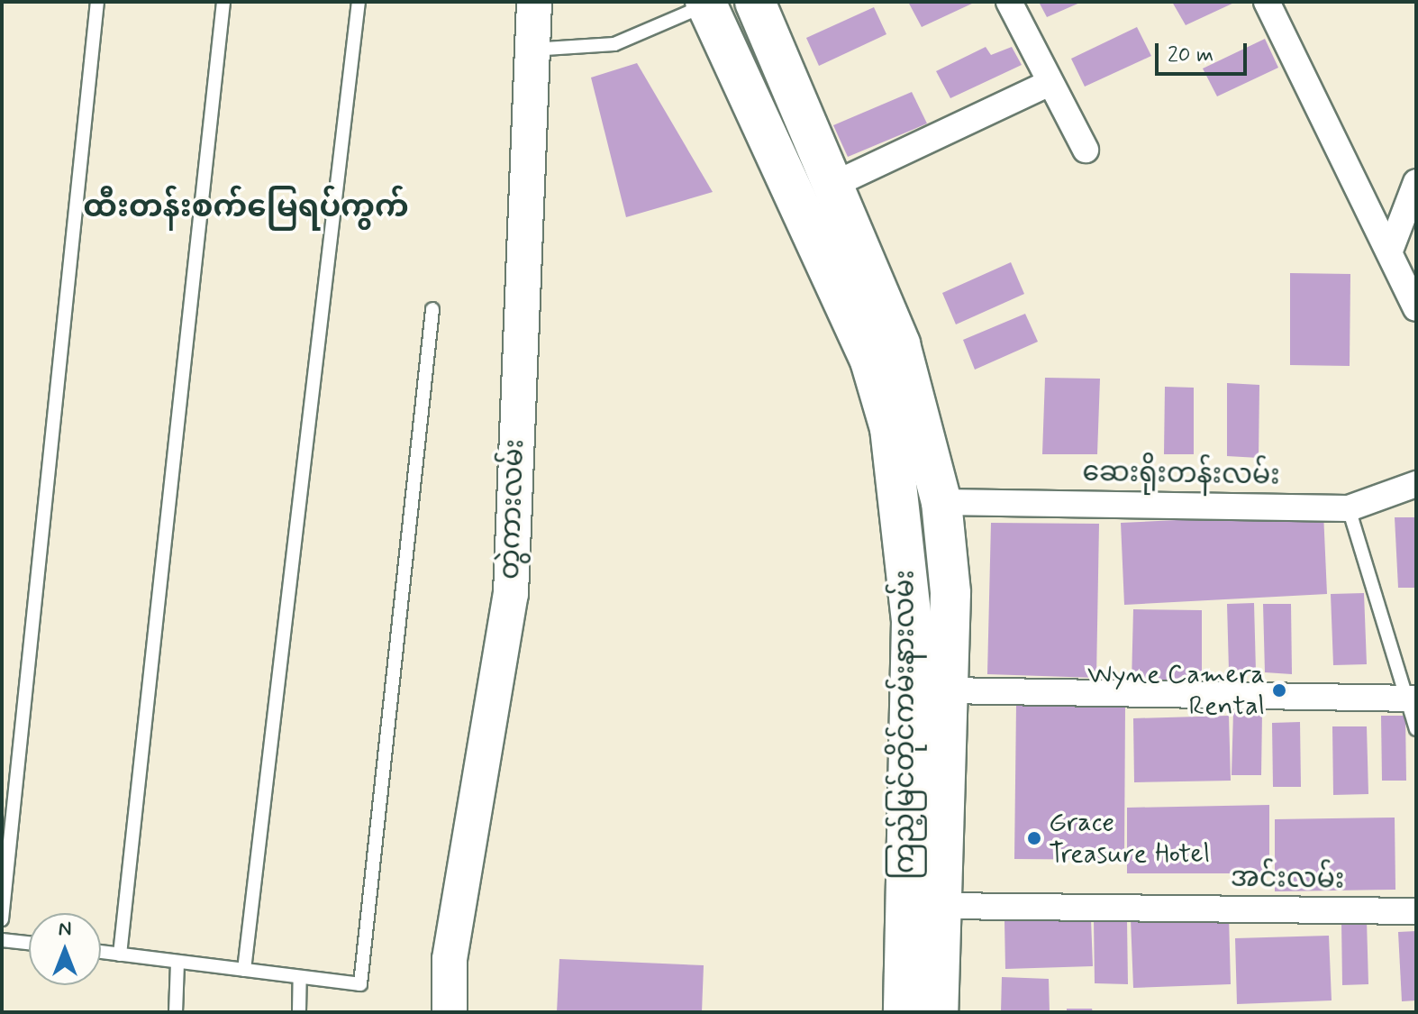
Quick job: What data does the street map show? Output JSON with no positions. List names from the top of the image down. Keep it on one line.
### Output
{"streets":{"main road":["တွဲကားလမ်း","ကြည့်မြင်တိုင်ကမ်းနားလမ်း"],"street":["ဆေးရိုးတန်းလမ်း","အင်းလမ်း"]},"crossings":[["ဆေးရိုးတန်းလမ်း","ကြည့်မြင်တိုင်ကမ်းနားလမ်း"],["ကြည့်မြင်တိုင်ကမ်းနားလမ်း","အင်းလမ်း"]],"districts":["ထီးတန်းစက်မြေရပ်ကွက်"],"places":["Wyne Camera Rental","Grace Treasure Hotel"],"scale_bar":"20 m","north":"top"}
